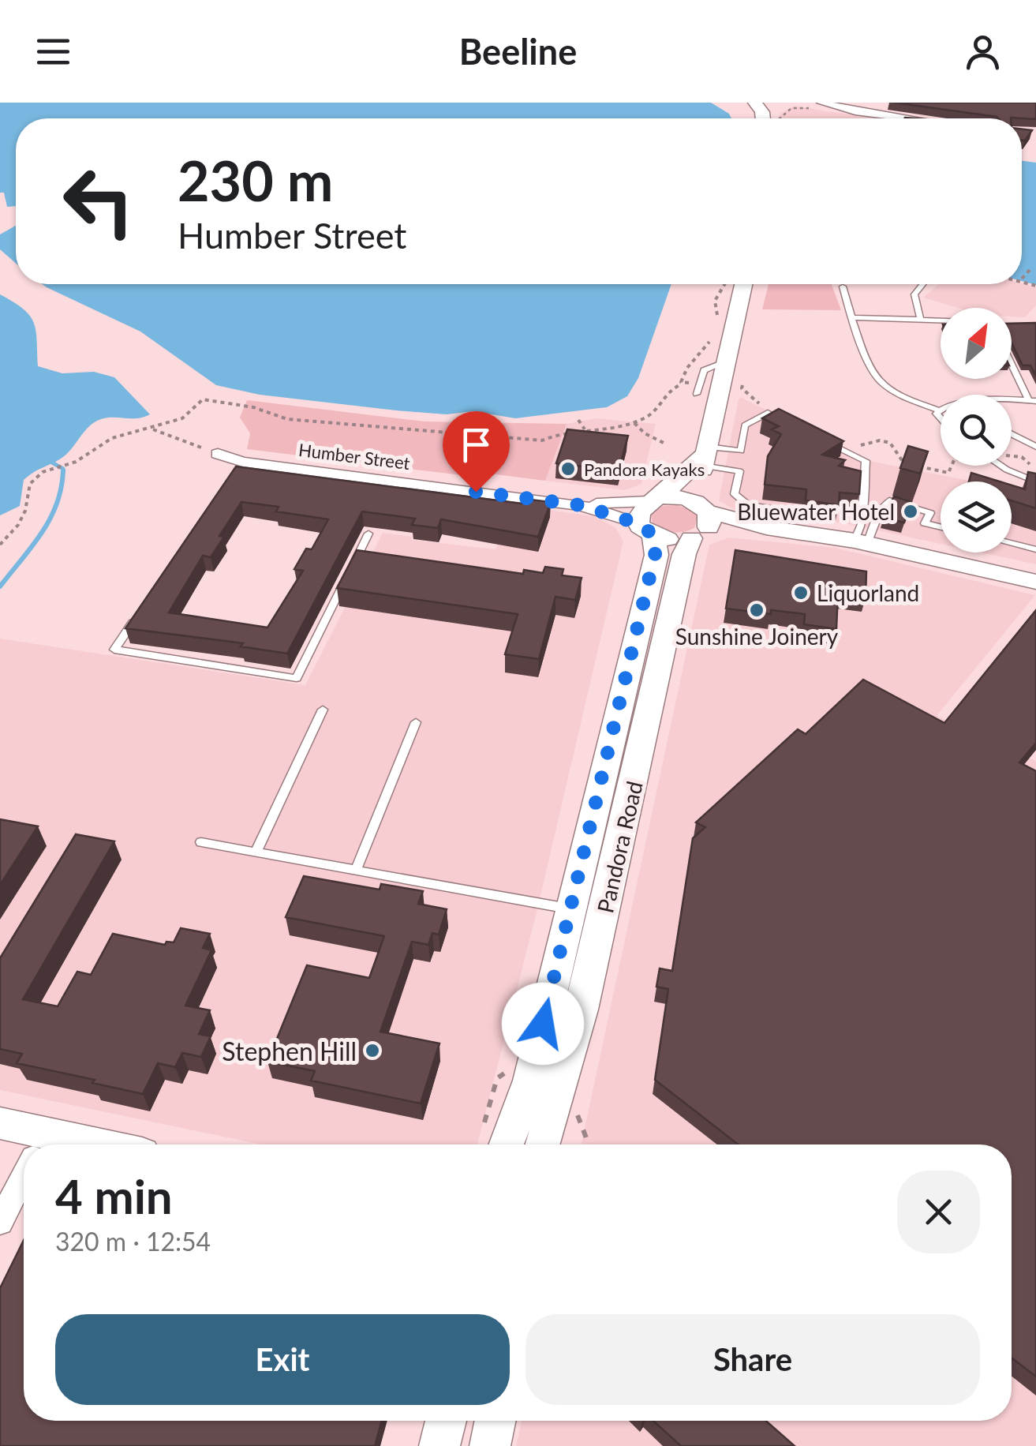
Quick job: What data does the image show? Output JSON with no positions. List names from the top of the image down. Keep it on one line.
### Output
{"streets":{"main road":["Pandora Road"],"street":["Humber Street"]},"crossings":[["Humber Street","Pandora Road"]],"places":["Pandora Kayaks","Bluewater Hotel","Liquorland","Sunshine Joinery","Stephen Hill"],"north":"top right","page":{"header":"Beeline","turn":["230 m","Humber Street"],"heading":["4 min","320 m · 12:54"],"buttons":["Exit","Share"]}}
